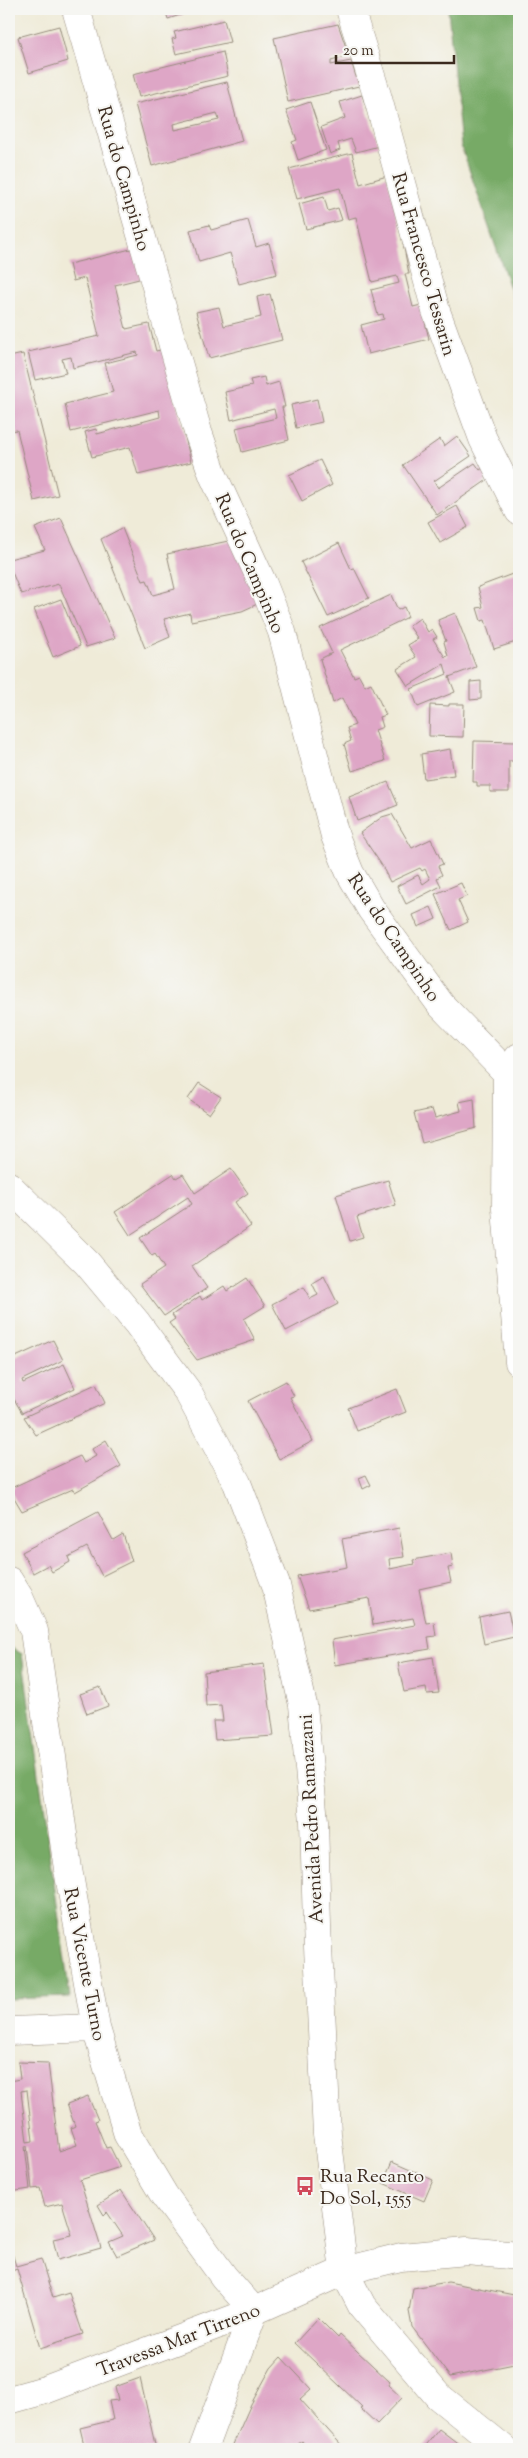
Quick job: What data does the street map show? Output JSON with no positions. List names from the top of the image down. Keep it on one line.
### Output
{"streets":{"street":["Rua do Campinho","Rua Francesco Tessarin","Avenida Pedro Ramazzani","Rua Vicente Turno","Travessa Mar Tirreno"]},"crossings":[["Avenida Pedro Ramazzani","Travessa Mar Tirreno"],["Rua Vicente Turno","Travessa Mar Tirreno"]],"places":{"bus stop":["Rua Recanto Do Sol, 1555"]},"scale_bar":"20 m"}
